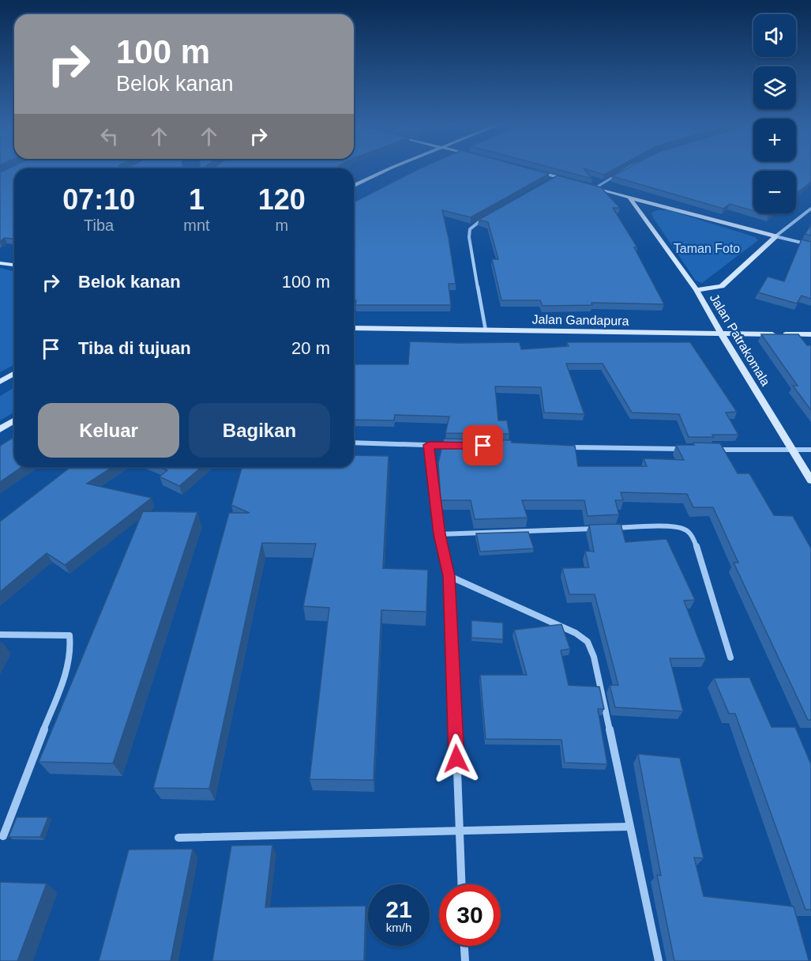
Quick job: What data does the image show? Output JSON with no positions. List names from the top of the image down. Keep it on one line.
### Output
{"streets":{"street":["Jalan Gandapura","Jalan Patrakomala"]},"crossings":[["Jalan Gandapura","Jalan Patrakomala"]],"parks":["Taman Foto"],"page":{"map_buttons":["+","−"],"turn":["100 m","Belok kanan"],"eta":["07:10","Tiba","1","mnt","120","m"],"list":[{"name":"Belok kanan","value":"100 m"},{"name":"Tiba di tujuan","value":"20 m"}],"buttons":["Keluar","Bagikan"],"speed":"21 km/h","limit":"30"}}
